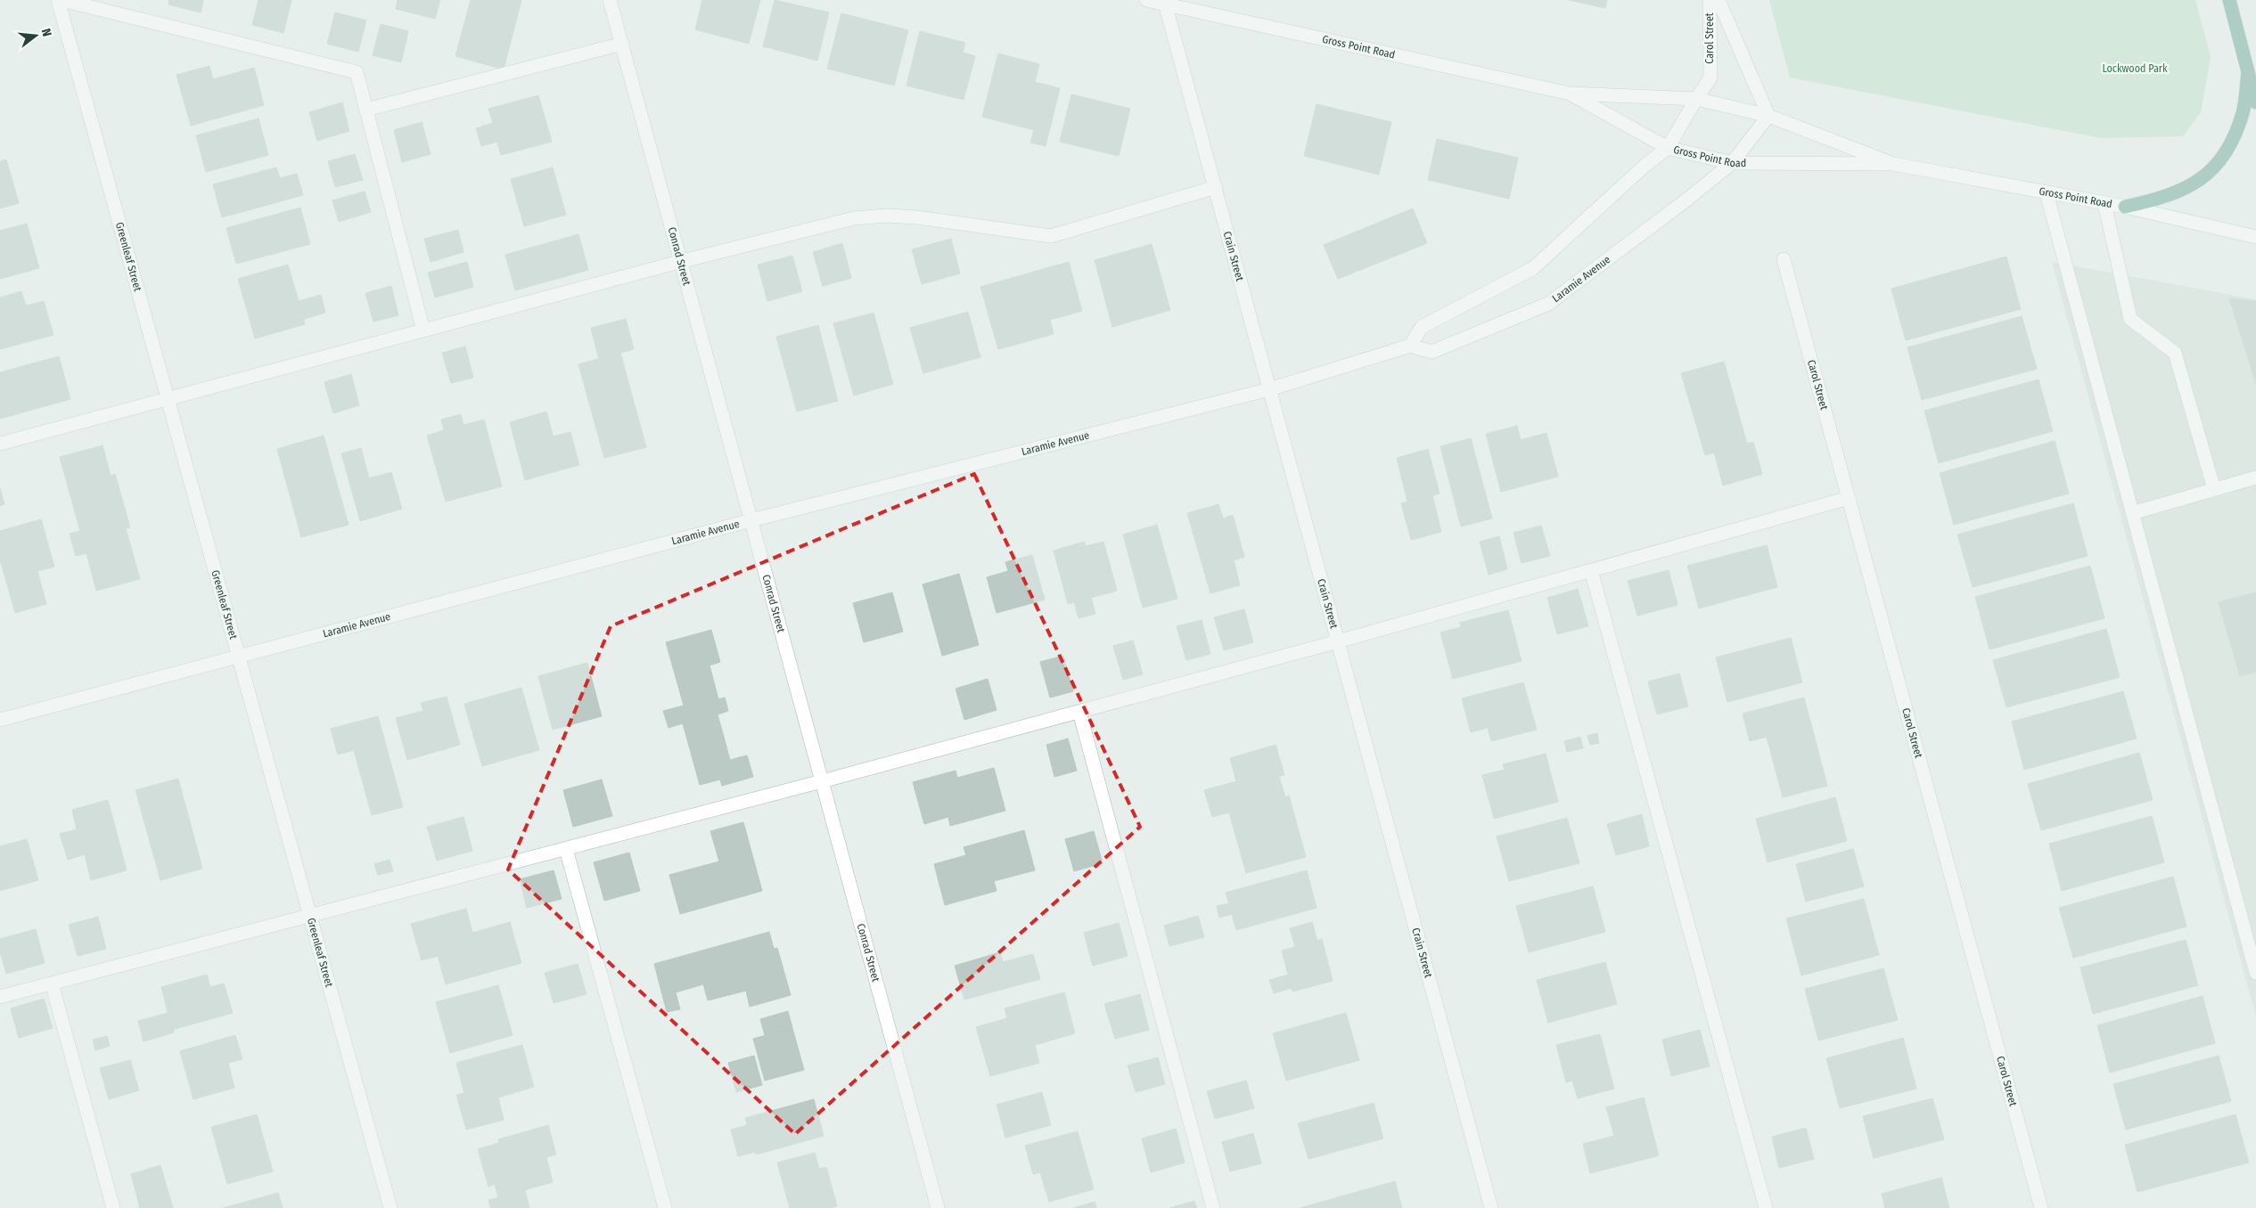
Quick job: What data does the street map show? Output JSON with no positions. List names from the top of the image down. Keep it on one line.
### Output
{"streets":{"street":["Carol Street","Gross Point Road","Greenleaf Street","Conrad Street","Crain Street","Laramie Avenue"]},"crossings":[["Carol Street","Gross Point Road"],["Carol Street","Laramie Avenue"],["Gross Point Road","Crain Street"],["Gross Point Road","Laramie Avenue"],["Greenleaf Street","Laramie Avenue"],["Conrad Street","Laramie Avenue"],["Crain Street","Laramie Avenue"]],"parks":["Lockwood Park"],"north":"right"}
